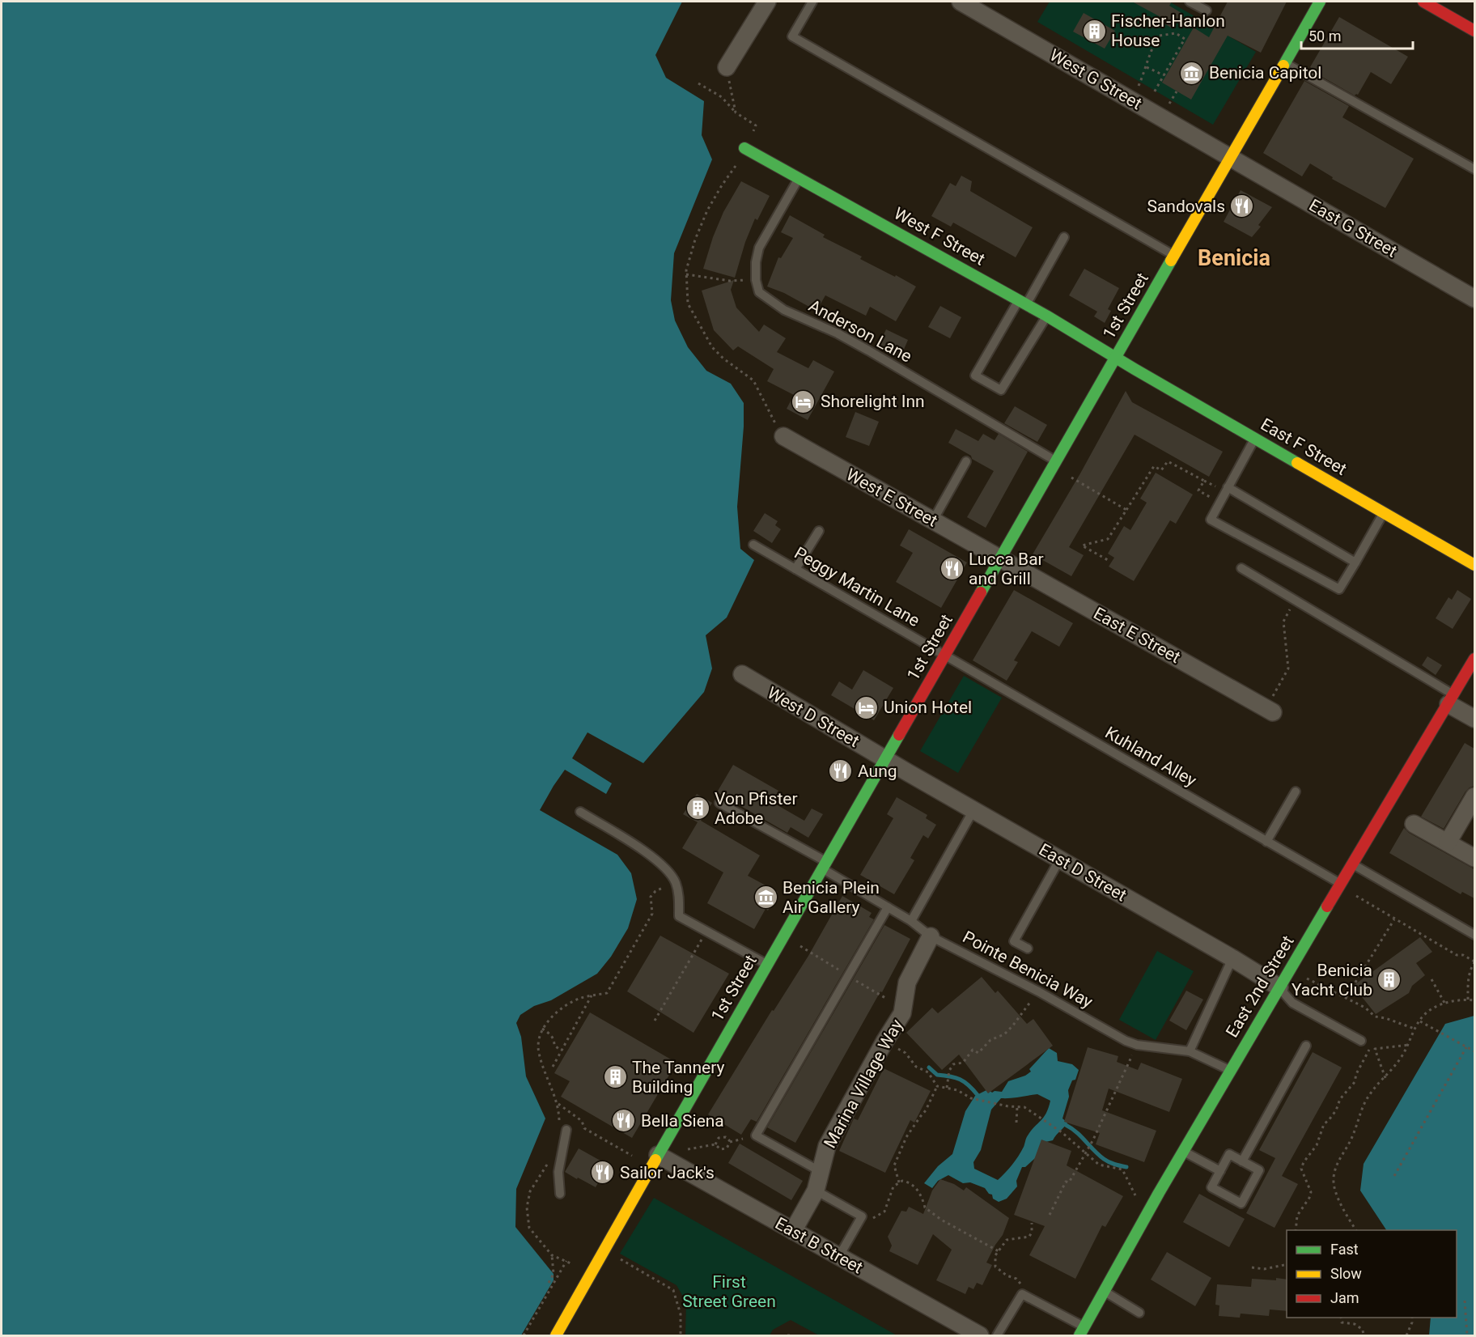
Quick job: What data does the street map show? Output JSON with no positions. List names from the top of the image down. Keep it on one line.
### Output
{"streets":{"street":["West G Street","East G Street","West F Street","1st Street","East F Street","West E Street","East E Street","West D Street","East D Street","East 2nd Street","Marina Village Way","East B Street"],"lane":["Anderson Lane","Peggy Martin Lane","Kuhland Alley","Pointe Benicia Way"]},"crossings":[["West G Street","East G Street"],["West G Street","1st Street"],["East G Street","1st Street"],["West F Street","1st Street"],["West F Street","Anderson Lane"],["West F Street","East F Street"],["1st Street","Anderson Lane"],["1st Street","East F Street"],["1st Street","West E Street"],["1st Street","Peggy Martin Lane"],["1st Street","East E Street"],["1st Street","West D Street"],["1st Street","Kuhland Alley"],["1st Street","East D Street"],["1st Street","Pointe Benicia Way"],["1st Street","East B Street"],["West E Street","East E Street"],["Peggy Martin Lane","Kuhland Alley"],["West D Street","East D Street"],["Kuhland Alley","East 2nd Street"],["East D Street","East 2nd Street"],["Pointe Benicia Way","East 2nd Street"],["Pointe Benicia Way","Marina Village Way"],["Marina Village Way","East B Street"]],"districts":["Benicia"],"parks":["First Street Green"],"places":{"building":["Fischer-Hanlon House","Von Pfister Adobe","Benicia Yacht Club","The Tannery Building"],"museum":["Benicia Capitol","Benicia Plein Air Gallery"],"restaurant":["Sandovals","Lucca Bar and Grill","Aung","Bella Siena","Sailor Jack's"],"hotel":["Shorelight Inn","Union Hotel"]},"legend":["Fast","Slow","Jam"],"scale_bar":"50 m"}
